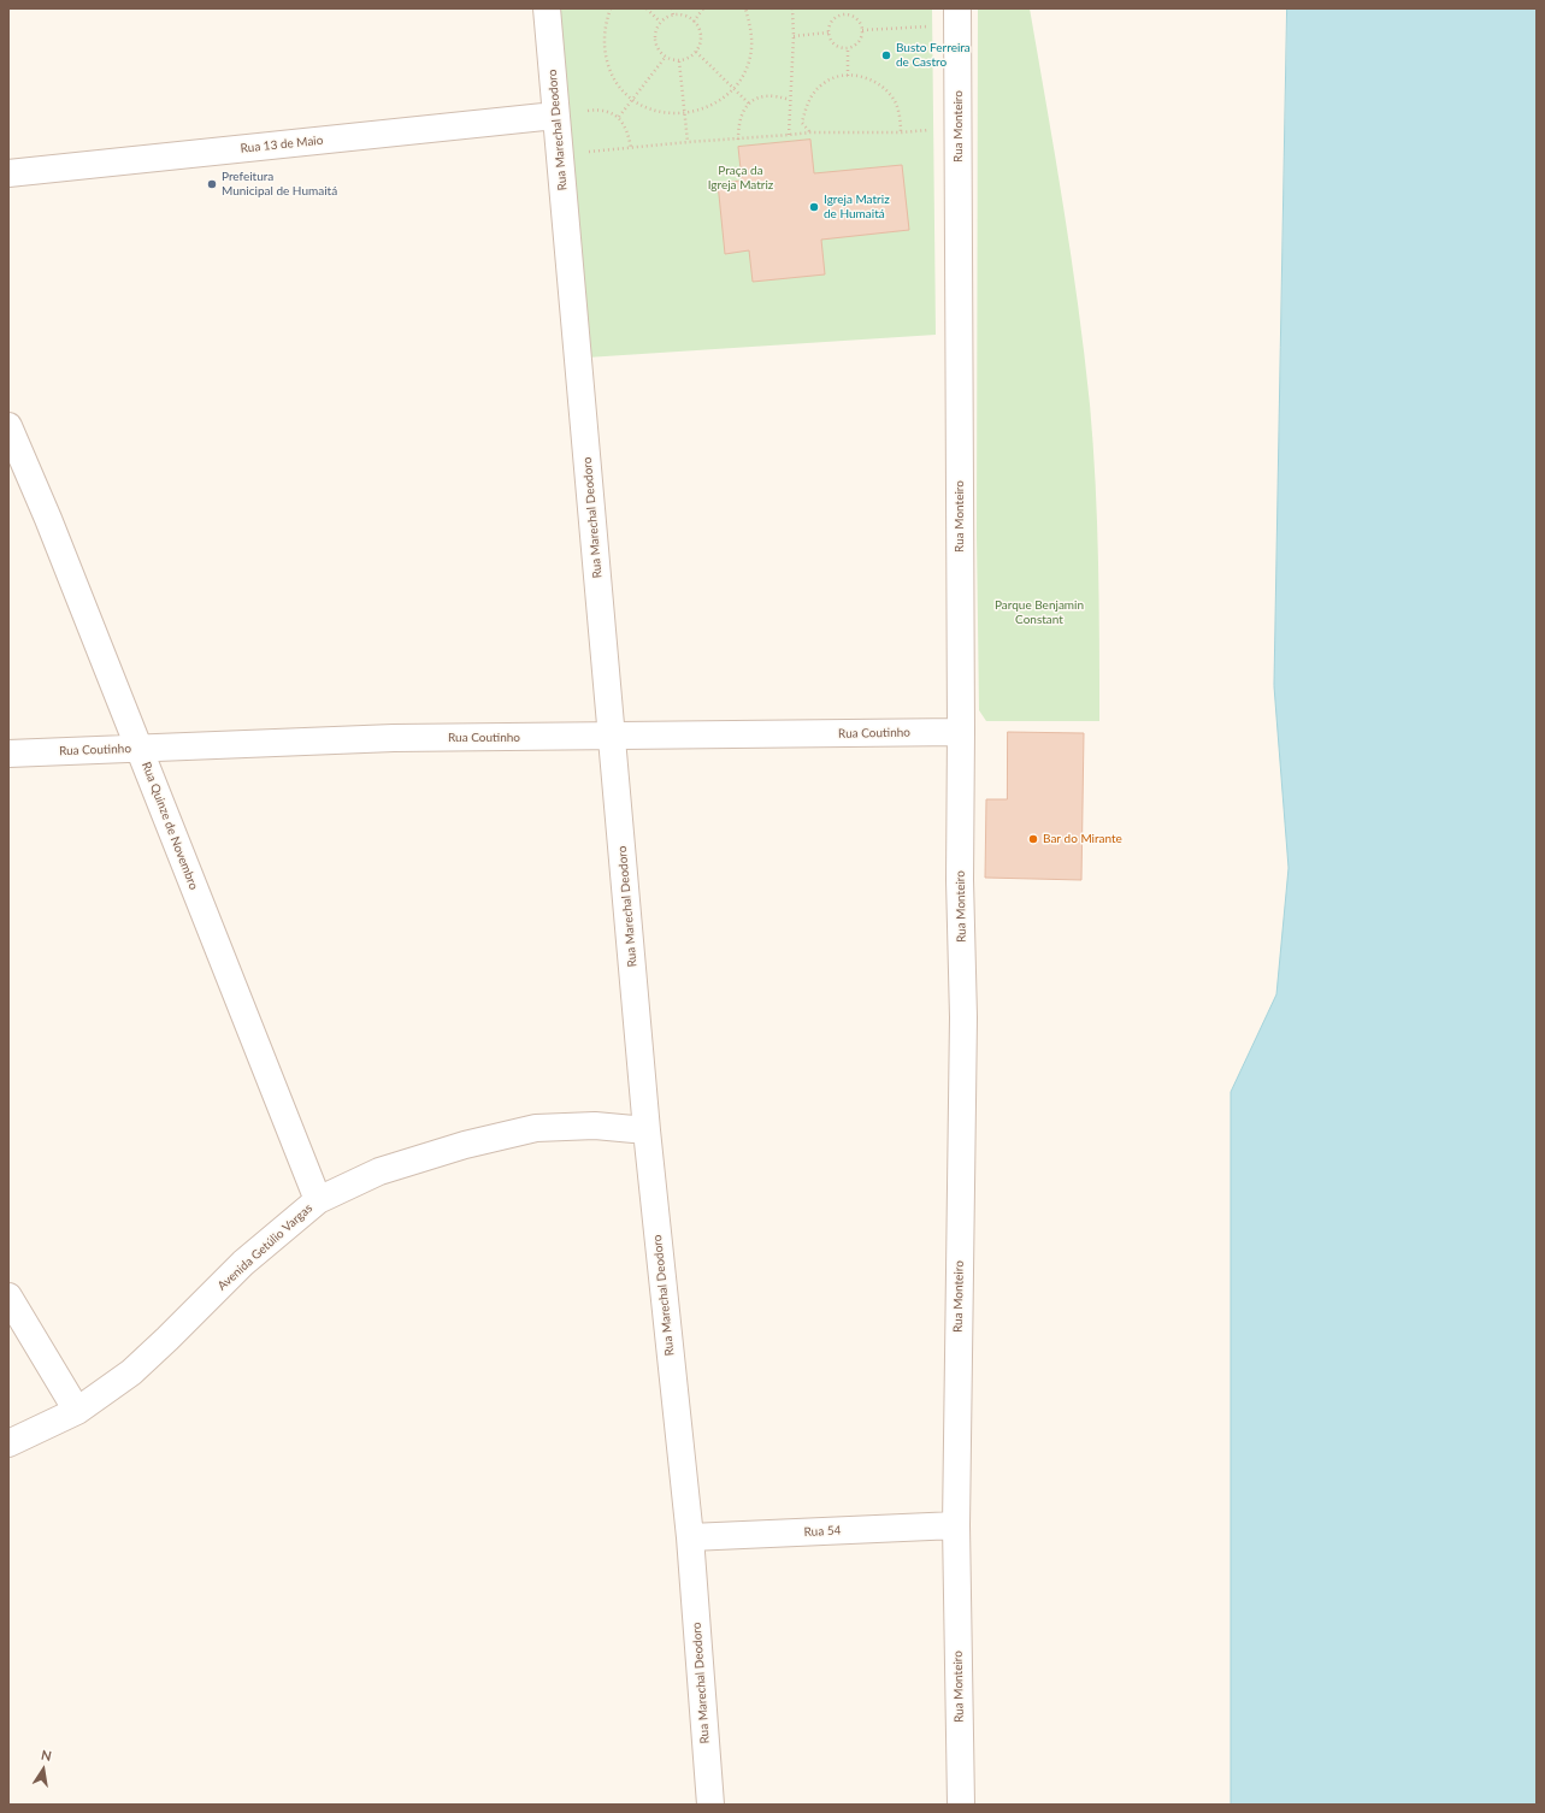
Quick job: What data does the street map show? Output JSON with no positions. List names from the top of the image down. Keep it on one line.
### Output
{"streets":{"street":["Rua Monteiro","Rua Marechal Deodoro","Rua 13 de Maio","Rua Coutinho","Rua Quinze de Novembro","Avenida Getúlio Vargas","Rua 54"]},"crossings":[["Rua Monteiro","Rua Coutinho"],["Rua Monteiro","Rua 54"],["Rua Marechal Deodoro","Rua 13 de Maio"],["Rua Marechal Deodoro","Rua Coutinho"],["Rua Marechal Deodoro","Avenida Getúlio Vargas"],["Rua Marechal Deodoro","Rua 54"],["Rua Coutinho","Rua Quinze de Novembro"],["Rua Quinze de Novembro","Avenida Getúlio Vargas"]],"parks":["Praça da Igreja Matriz","Parque Benjamin Constant"],"places":["Busto Ferreira de Castro","Prefeitura Municipal de Humaitá","Igreja Matriz de Humaitá","Bar do Mirante"],"north":"top"}
